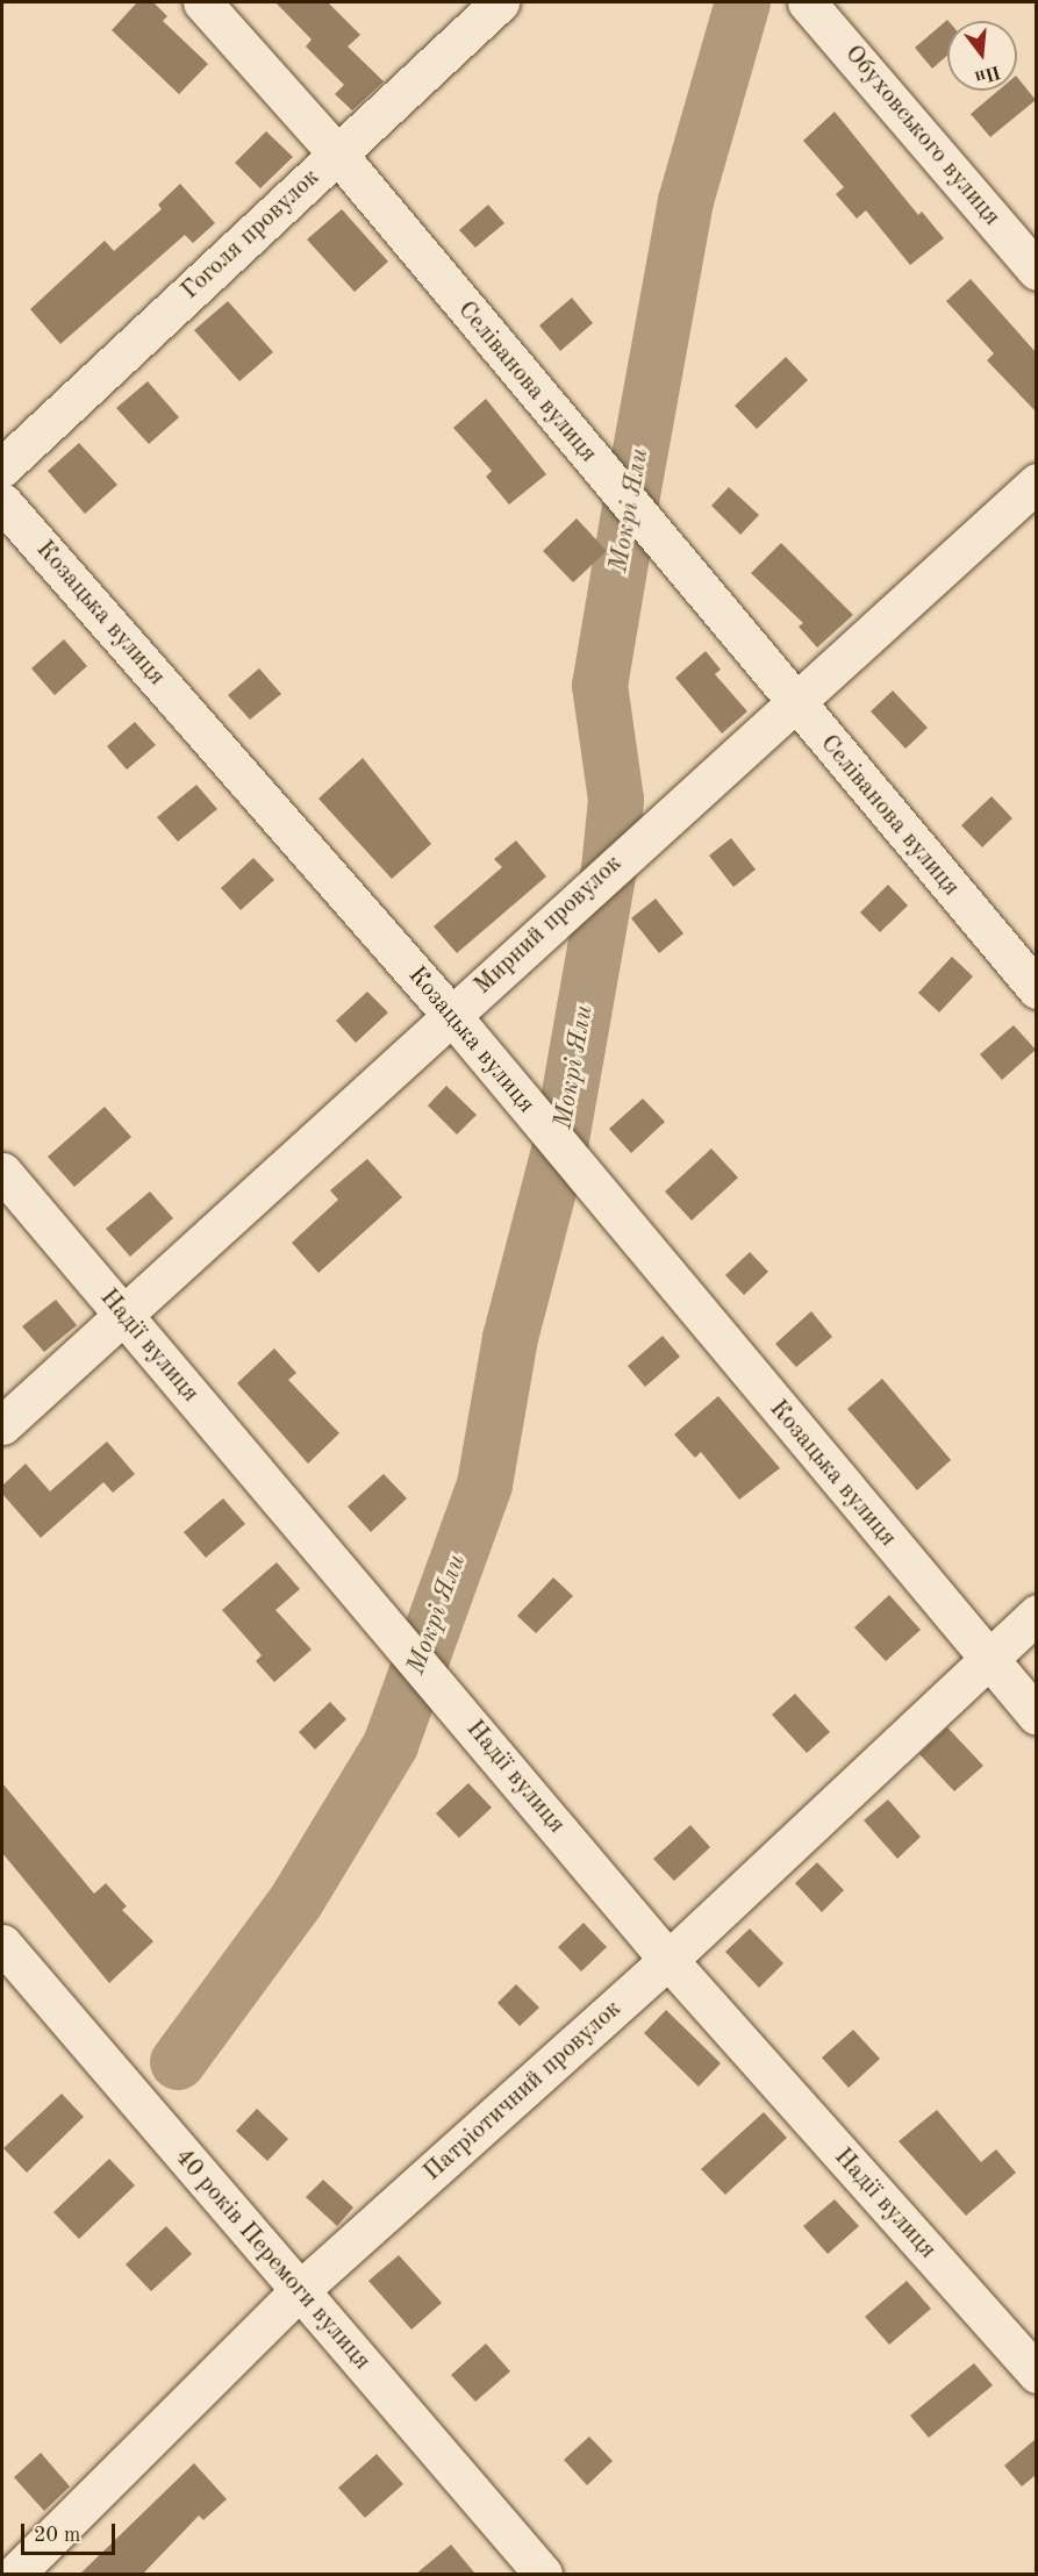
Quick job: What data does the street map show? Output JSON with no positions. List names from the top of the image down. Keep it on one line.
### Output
{"streets":{"street":["Обуховського вулиця","Гоголя провулок","Селіванова вулиця","Козацька вулиця","Мирний провулок","Надії вулиця","Патріотичний провулок","40 років Перемоги вулиця"]},"crossings":[["Гоголя провулок","Селіванова вулиця"],["Селіванова вулиця","Мирний провулок"],["Козацька вулиця","Мирний провулок"],["Козацька вулиця","Патріотичний провулок"],["Мирний провулок","Надії вулиця"],["Надії вулиця","Патріотичний провулок"],["Патріотичний провулок","40 років Перемоги вулиця"]],"water":["Мокрі Яли"],"scale_bar":"20 m","north":"bottom"}
